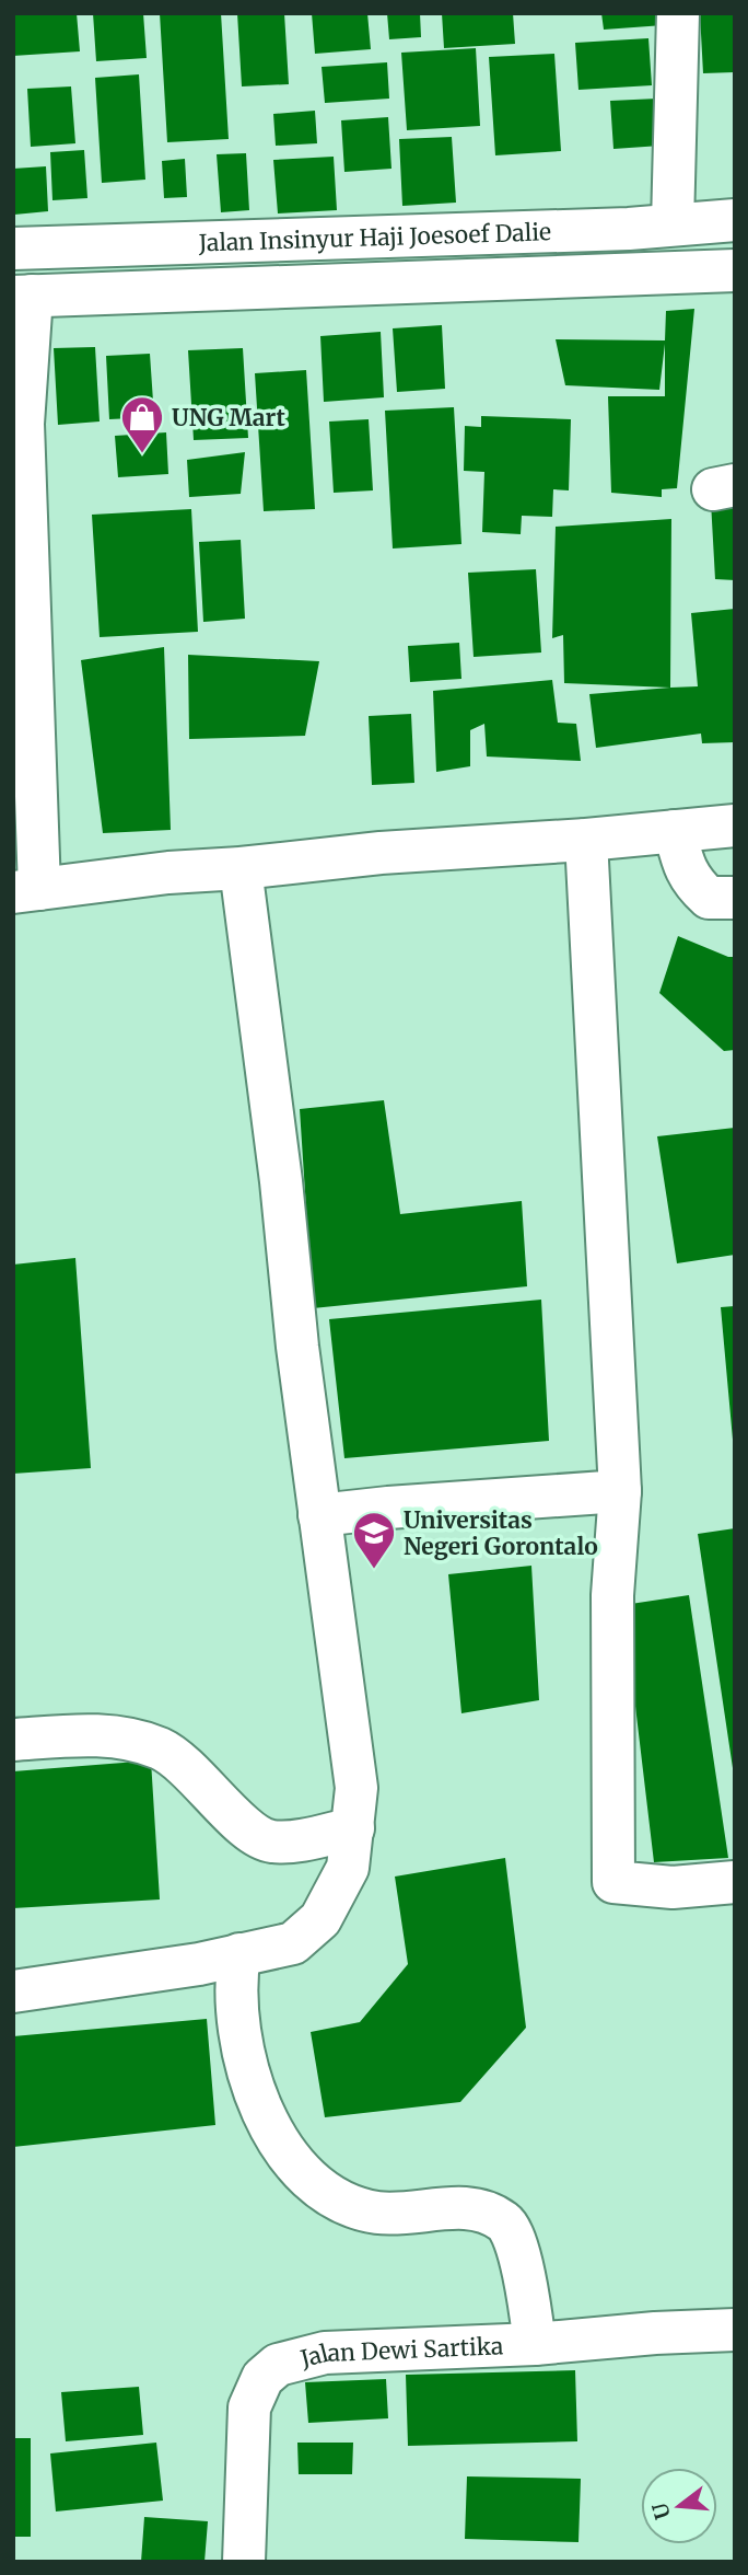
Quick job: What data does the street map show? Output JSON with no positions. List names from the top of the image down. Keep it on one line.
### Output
{"streets":{"street":["Jalan Insinyur Haji Joesoef Dalie","Jalan Dewi Sartika"]},"places":{"shop":["UNG Mart"],"school or university":["Universitas Negeri Gorontalo"]},"north":"left"}
